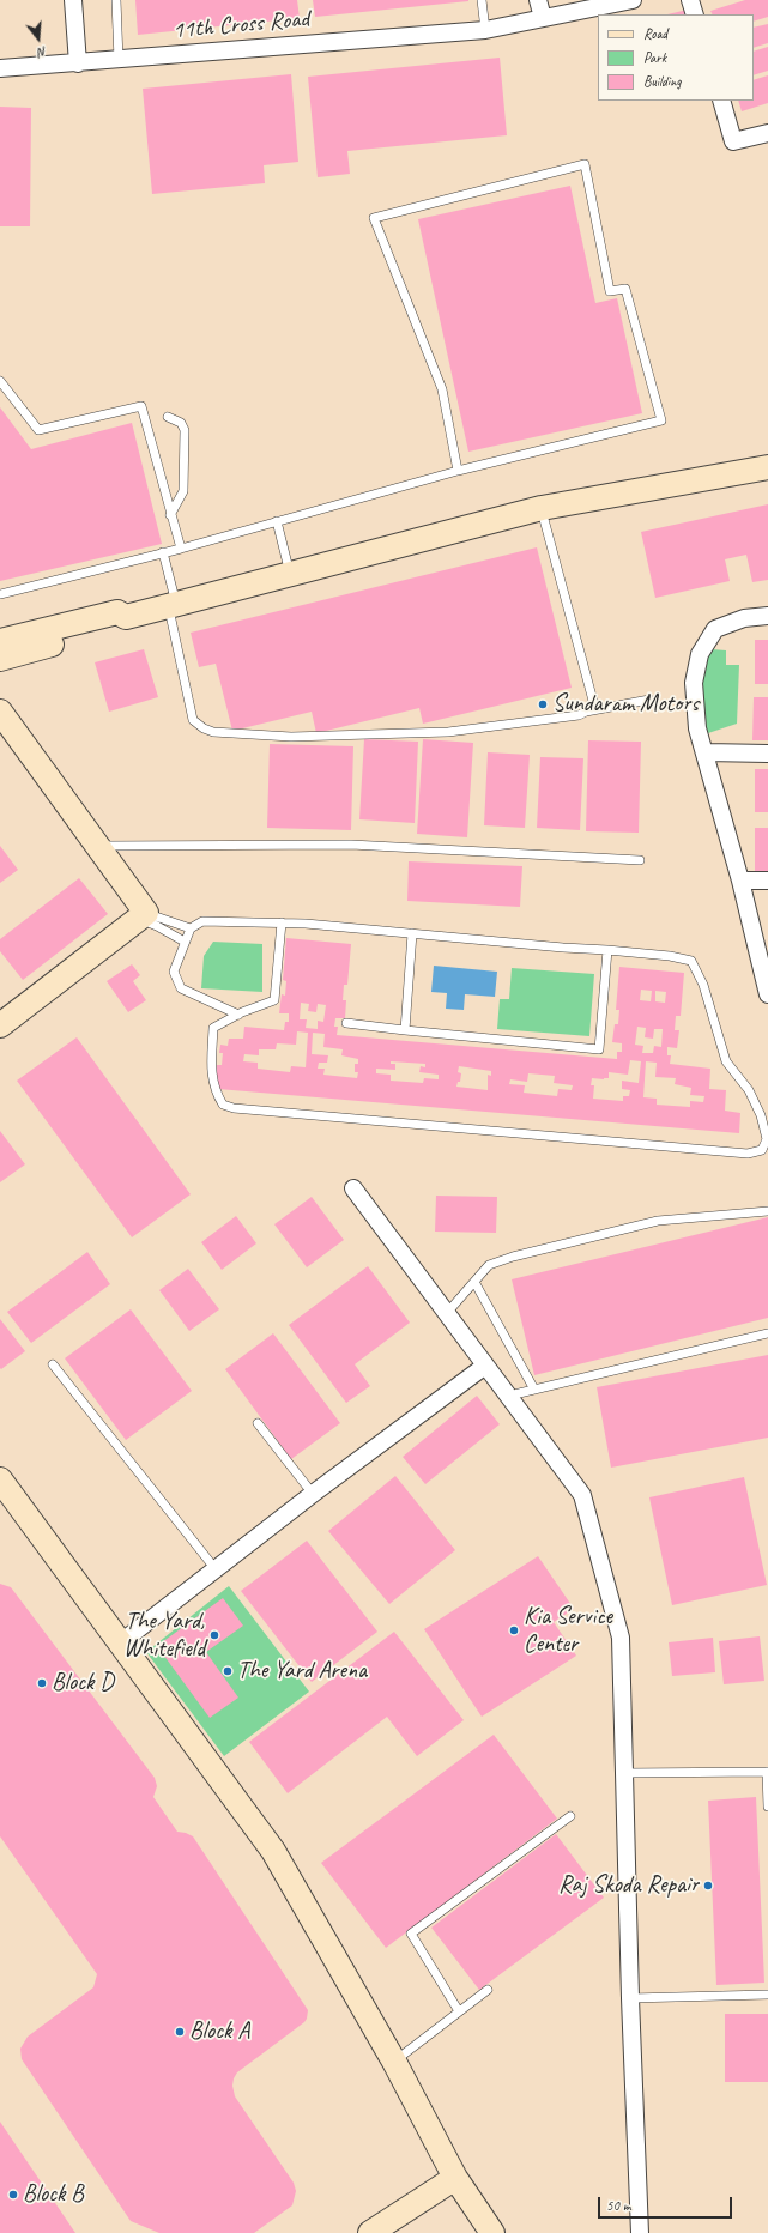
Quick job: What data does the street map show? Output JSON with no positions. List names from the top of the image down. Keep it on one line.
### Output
{"streets":{"street":["11th Cross Road"]},"places":["Sundaram Motors","Kia Service Center","The Yard, Whitefield","The Yard Arena","Block D","Raj Skoda Repair","Block A","Block B"],"legend":["Road","Park","Building"],"scale_bar":"50 m","north":"bottom"}
